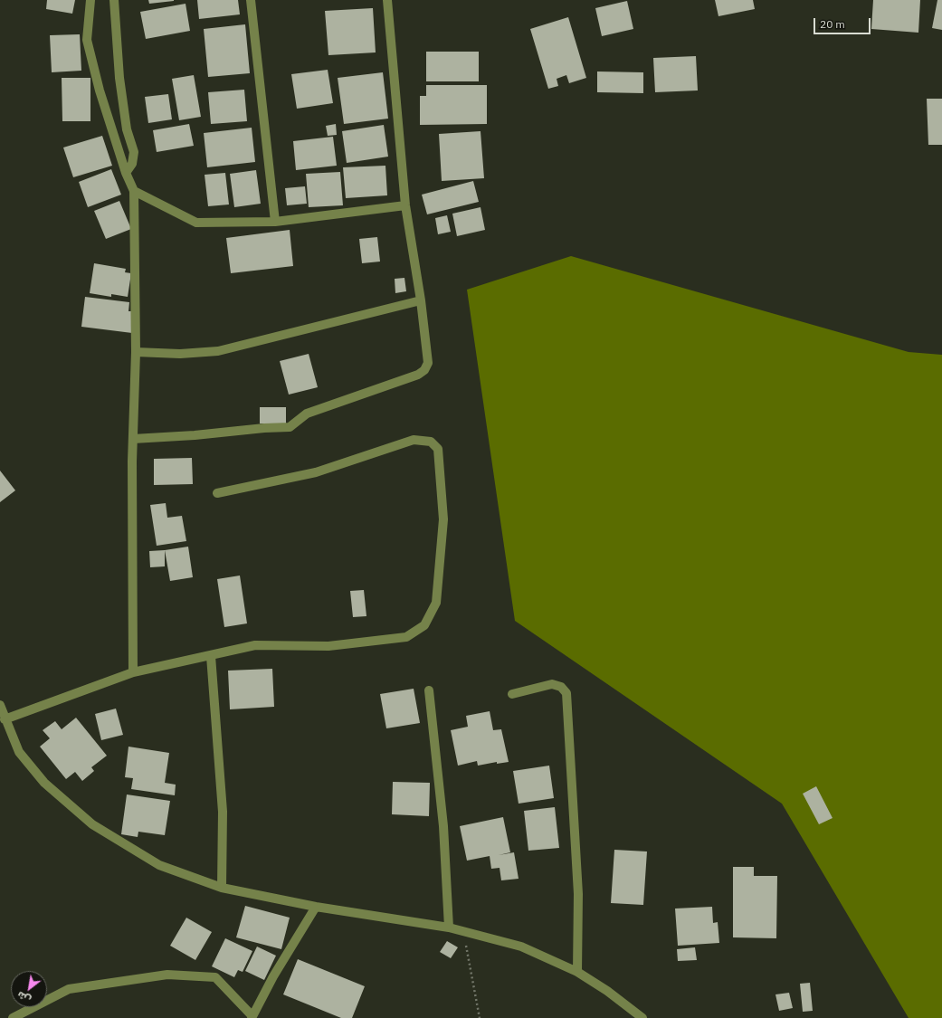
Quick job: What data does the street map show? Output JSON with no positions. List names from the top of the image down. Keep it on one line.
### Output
{"scale_bar":"20 m","north":"bottom left"}
